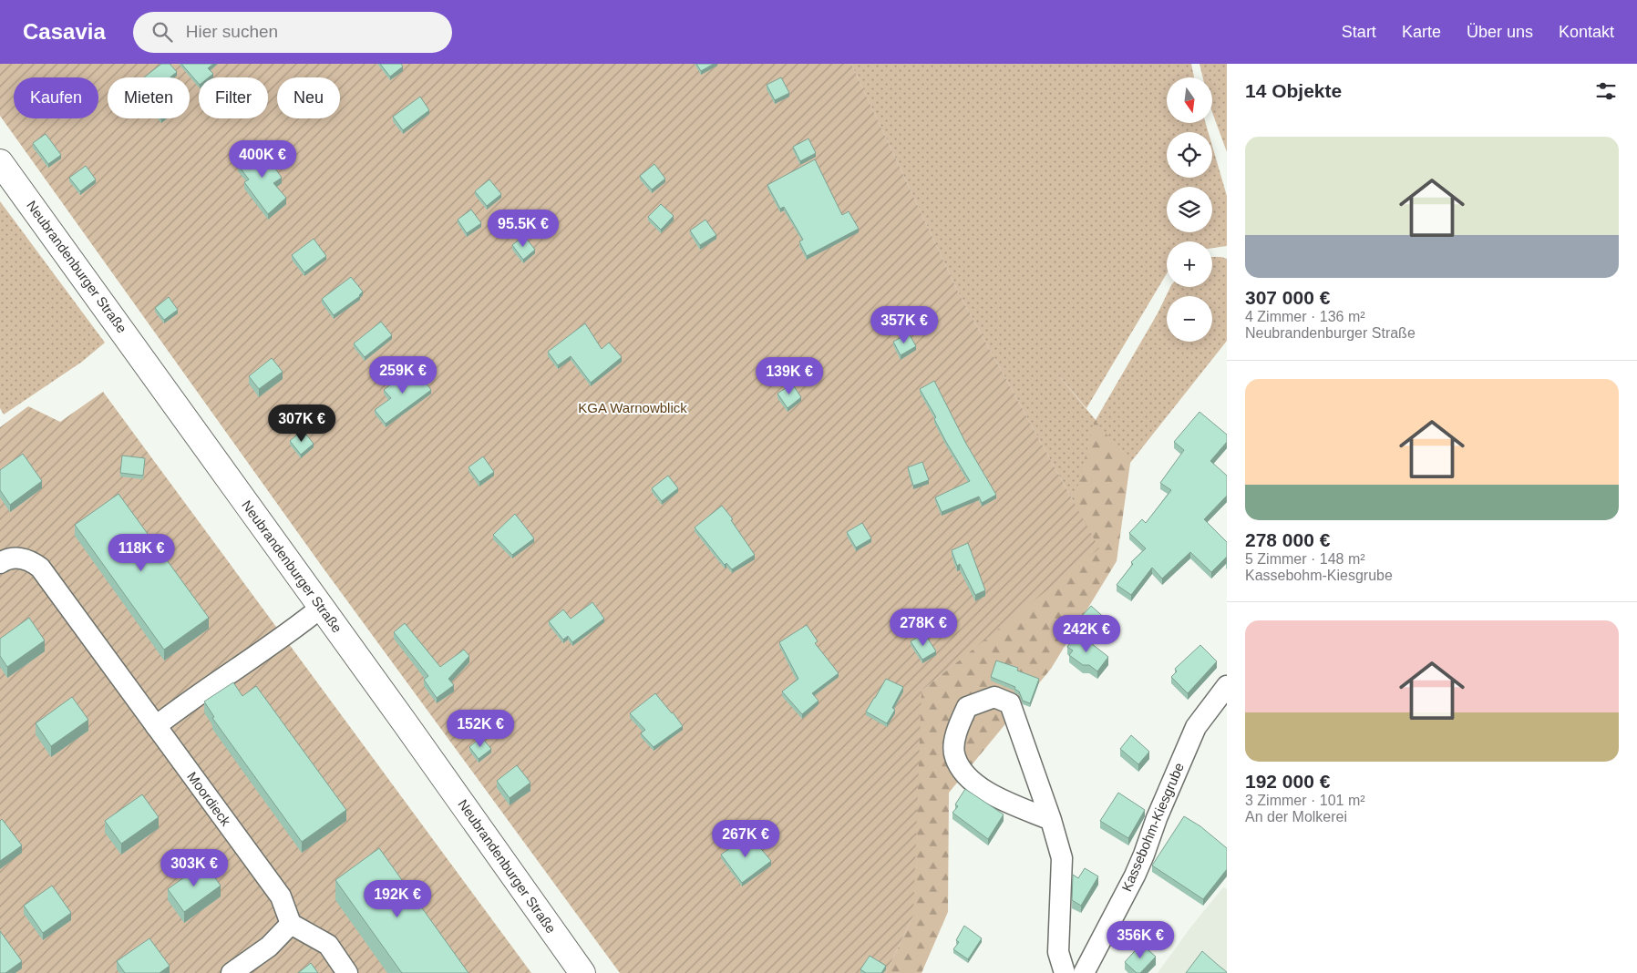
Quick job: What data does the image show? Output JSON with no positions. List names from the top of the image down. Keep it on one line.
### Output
{"streets":{"main road":["Neubrandenburger Straße"],"street":["Moordieck","Kassebohm-Kiesgrube"]},"parks":["KGA Warnowblick"],"north":"bottom","page":{"header":"Casavia","search":"Hier suchen","nav":["Start","Karte","Über uns","Kontakt"],"heading":"14 Objekte","map_buttons":["+","−"],"chip":["Kaufen","Mieten","Filter","Neu"],"list":[{"name":"307 000 €","note":"4 Zimmer · 136 m² · Neubrandenburger Straße"},{"name":"278 000 €","note":"5 Zimmer · 148 m² · Kassebohm-Kiesgrube"},{"name":"192 000 €","note":"3 Zimmer · 101 m² · An der Molkerei"}],"price":["400K €","95.5K €","357K €","259K €","139K €","307K €","118K €","278K €","242K €","152K €","267K €","303K €","192K €","356K €"]}}
